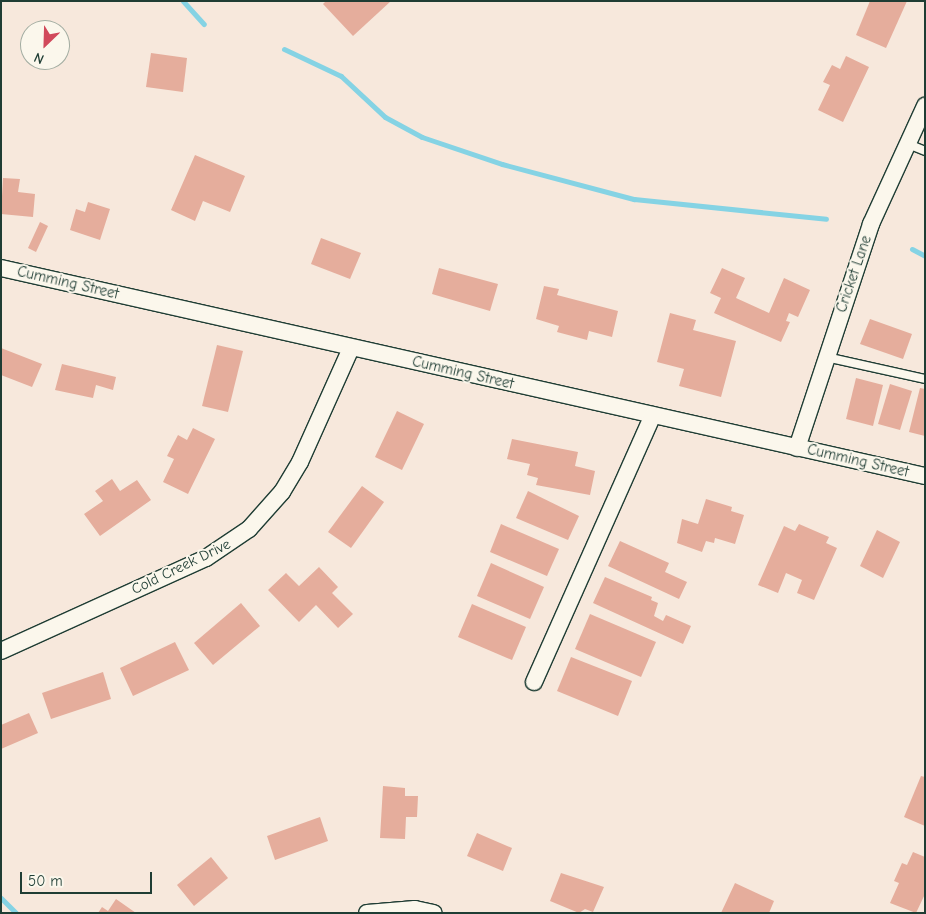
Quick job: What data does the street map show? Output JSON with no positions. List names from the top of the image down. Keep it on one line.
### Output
{"streets":{"street":["Cricket Lane","Cumming Street","Cold Creek Drive"]},"crossings":[["Cricket Lane","Cumming Street"],["Cumming Street","Cold Creek Drive"]],"scale_bar":"50 m","north":"bottom left"}
